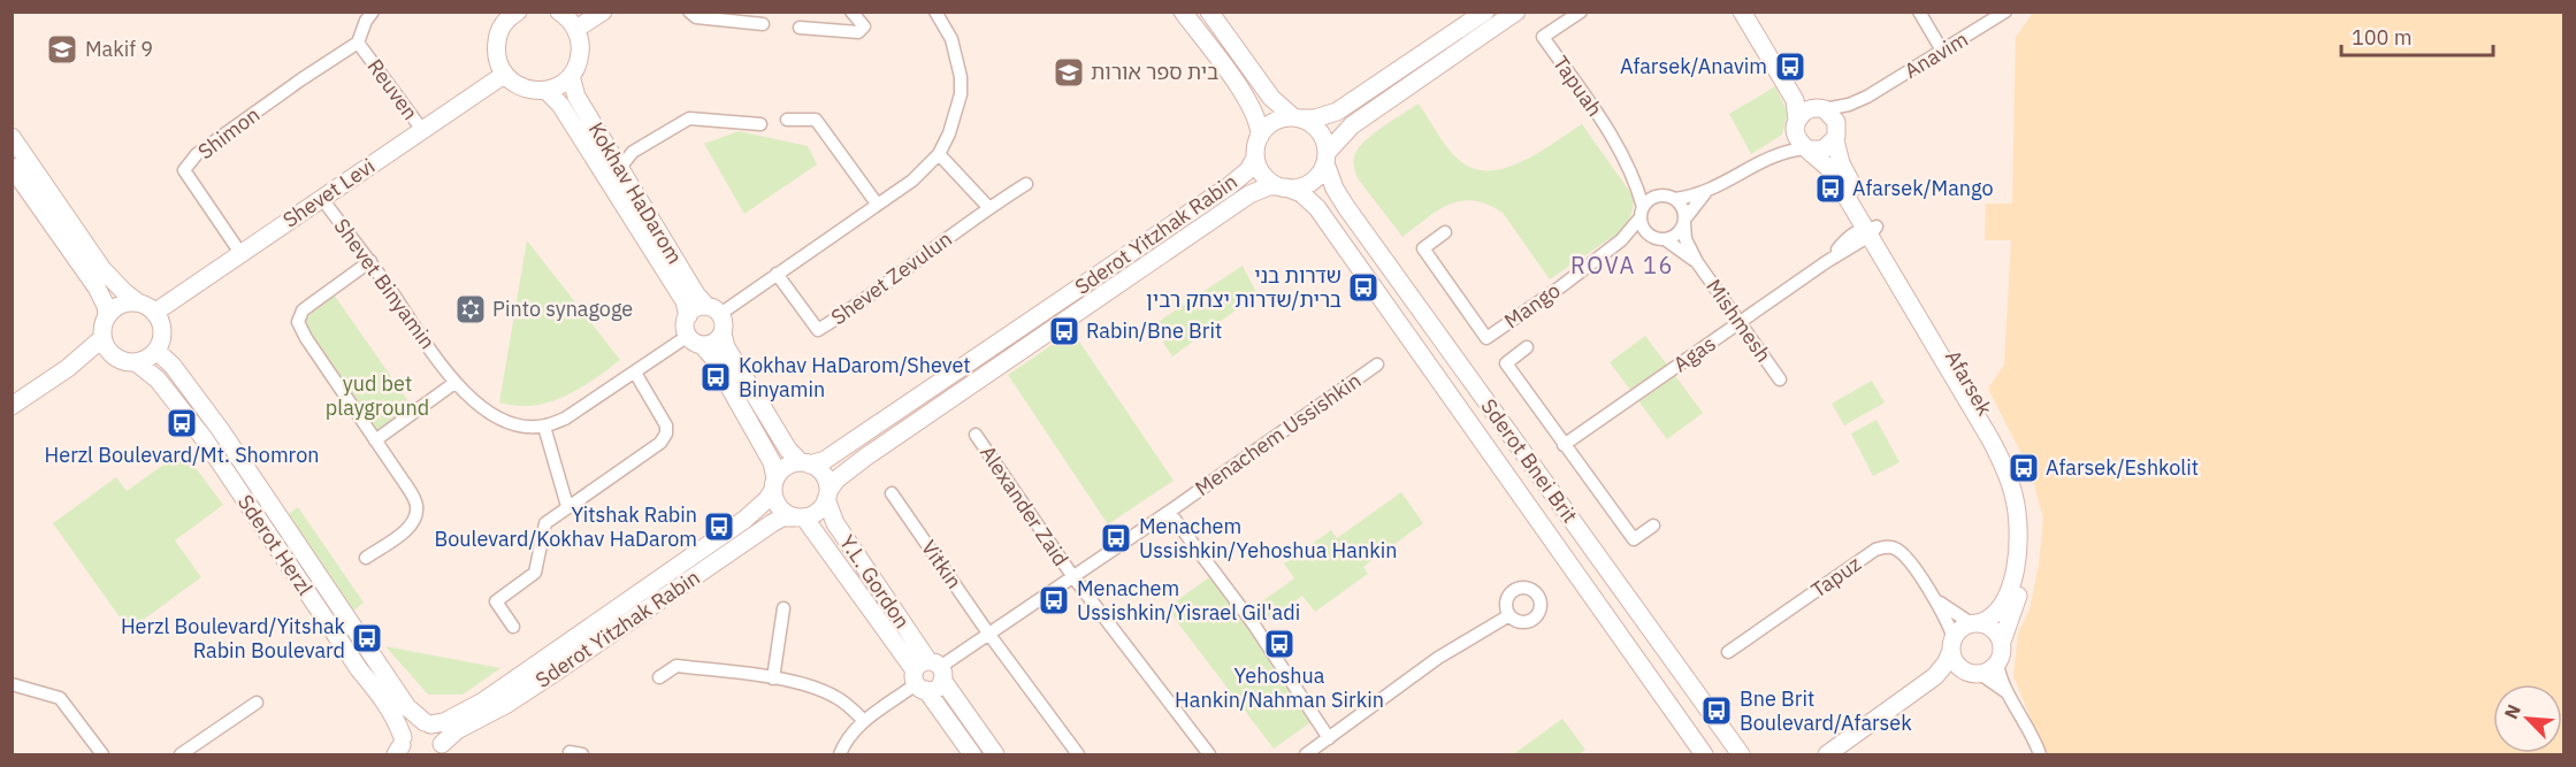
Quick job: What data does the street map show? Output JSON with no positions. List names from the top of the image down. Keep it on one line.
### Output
{"streets":{"main road":["Shevet Levi","Kokhav HaDarom","Sderot Yitzhak Rabin","Afarsek","Sderot Bnei Brit","Sderot Herzl","Y.L. Gordon"],"street":["Anavim","Tapuah","Reuven","Shimon","Shevet Zevulun","Shevet Binyamin","Mango","Mishmesh","Agas","Menachem Ussishkin","Alexander Zaid","Vitkin","Tapuz"]},"crossings":[["Anavim","Afarsek"],["Tapuah","Mango"],["Tapuah","Mishmesh"],["Reuven","Shimon"],["Reuven","Shevet Levi"],["Shimon","Shevet Levi"],["Shevet Levi","Shevet Binyamin"],["Shevet Levi","Sderot Herzl"],["Sderot Yitzhak Rabin","Sderot Bnei Brit"],["Sderot Yitzhak Rabin","Sderot Herzl"],["Sderot Yitzhak Rabin","Y.L. Gordon"],["Mango","Mishmesh"],["Mishmesh","Agas"],["Agas","Afarsek"],["Afarsek","Tapuz"],["Menachem Ussishkin","Alexander Zaid"],["Menachem Ussishkin","Vitkin"],["Menachem Ussishkin","Y.L. Gordon"]],"districts":["ROVA 16"],"parks":["yud bet playground"],"places":{"school or university":["Makif 9","בית ספר אורות"],"bus stop":["Afarsek/Anavim","Afarsek/Mango","שדרות בני ברית/שדרות יצחק רבין","Rabin/Bne Brit","Kokhav HaDarom/Shevet Binyamin","Herzl Boulevard/Mt. Shomron","Afarsek/Eshkolit","Yitshak Rabin Boulevard/Kokhav HaDarom","Menachem Ussishkin/Yehoshua Hankin","Menachem Ussishkin/Yisrael Gil'adi","Herzl Boulevard/Yitshak Rabin Boulevard","Yehoshua Hankin/Nahman Sirkin","Bne Brit Boulevard/Afarsek"],"synagogue":["Pinto synagoge"]},"scale_bar":"100 m","north":"top left"}
